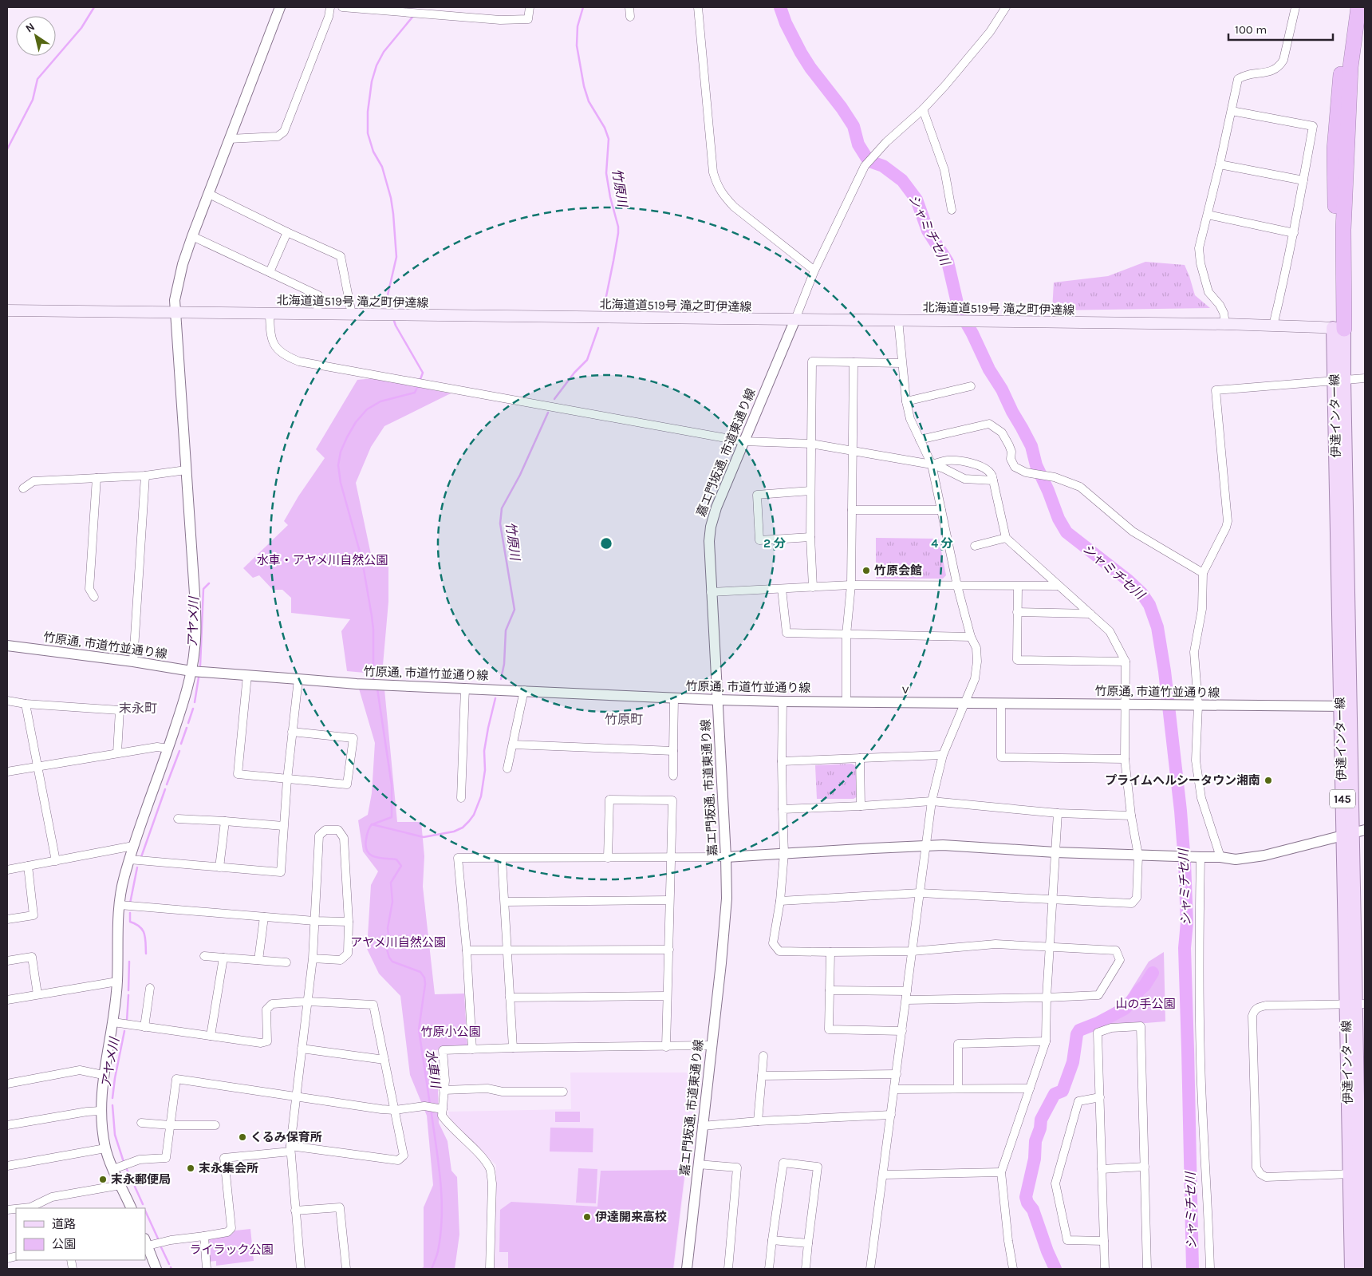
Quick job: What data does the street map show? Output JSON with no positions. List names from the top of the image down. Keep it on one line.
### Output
{"streets":{"main road":["北海道道519号 滝之町伊達線","伊達インター線","145"],"street":["嘉エ門坂通, 市道東通り線","竹原通, 市道竹並通り線","ｖ"]},"crossings":[["北海道道519号 滝之町伊達線","伊達インター線"],["北海道道519号 滝之町伊達線","嘉エ門坂通, 市道東通り線"],["伊達インター線","竹原通, 市道竹並通り線"],["嘉エ門坂通, 市道東通り線","竹原通, 市道竹並通り線"],["竹原通, 市道竹並通り線","ｖ"]],"districts":["末永町","竹原町"],"water":["竹原川","シャミチセ川","アヤメ川","水車川"],"parks":["水車・アヤメ川自然公園","アヤメ川自然公園","山の手公園","竹原小公園","ライラック公園"],"places":["竹原会館","プライムヘルシータウン湘南","くるみ保育所","末永集会所","末永郵便局","伊達開来高校"],"legend":["道路","公園"],"scale_bar":"100 m","north":"top left","rings":["2 分","4 分"]}
